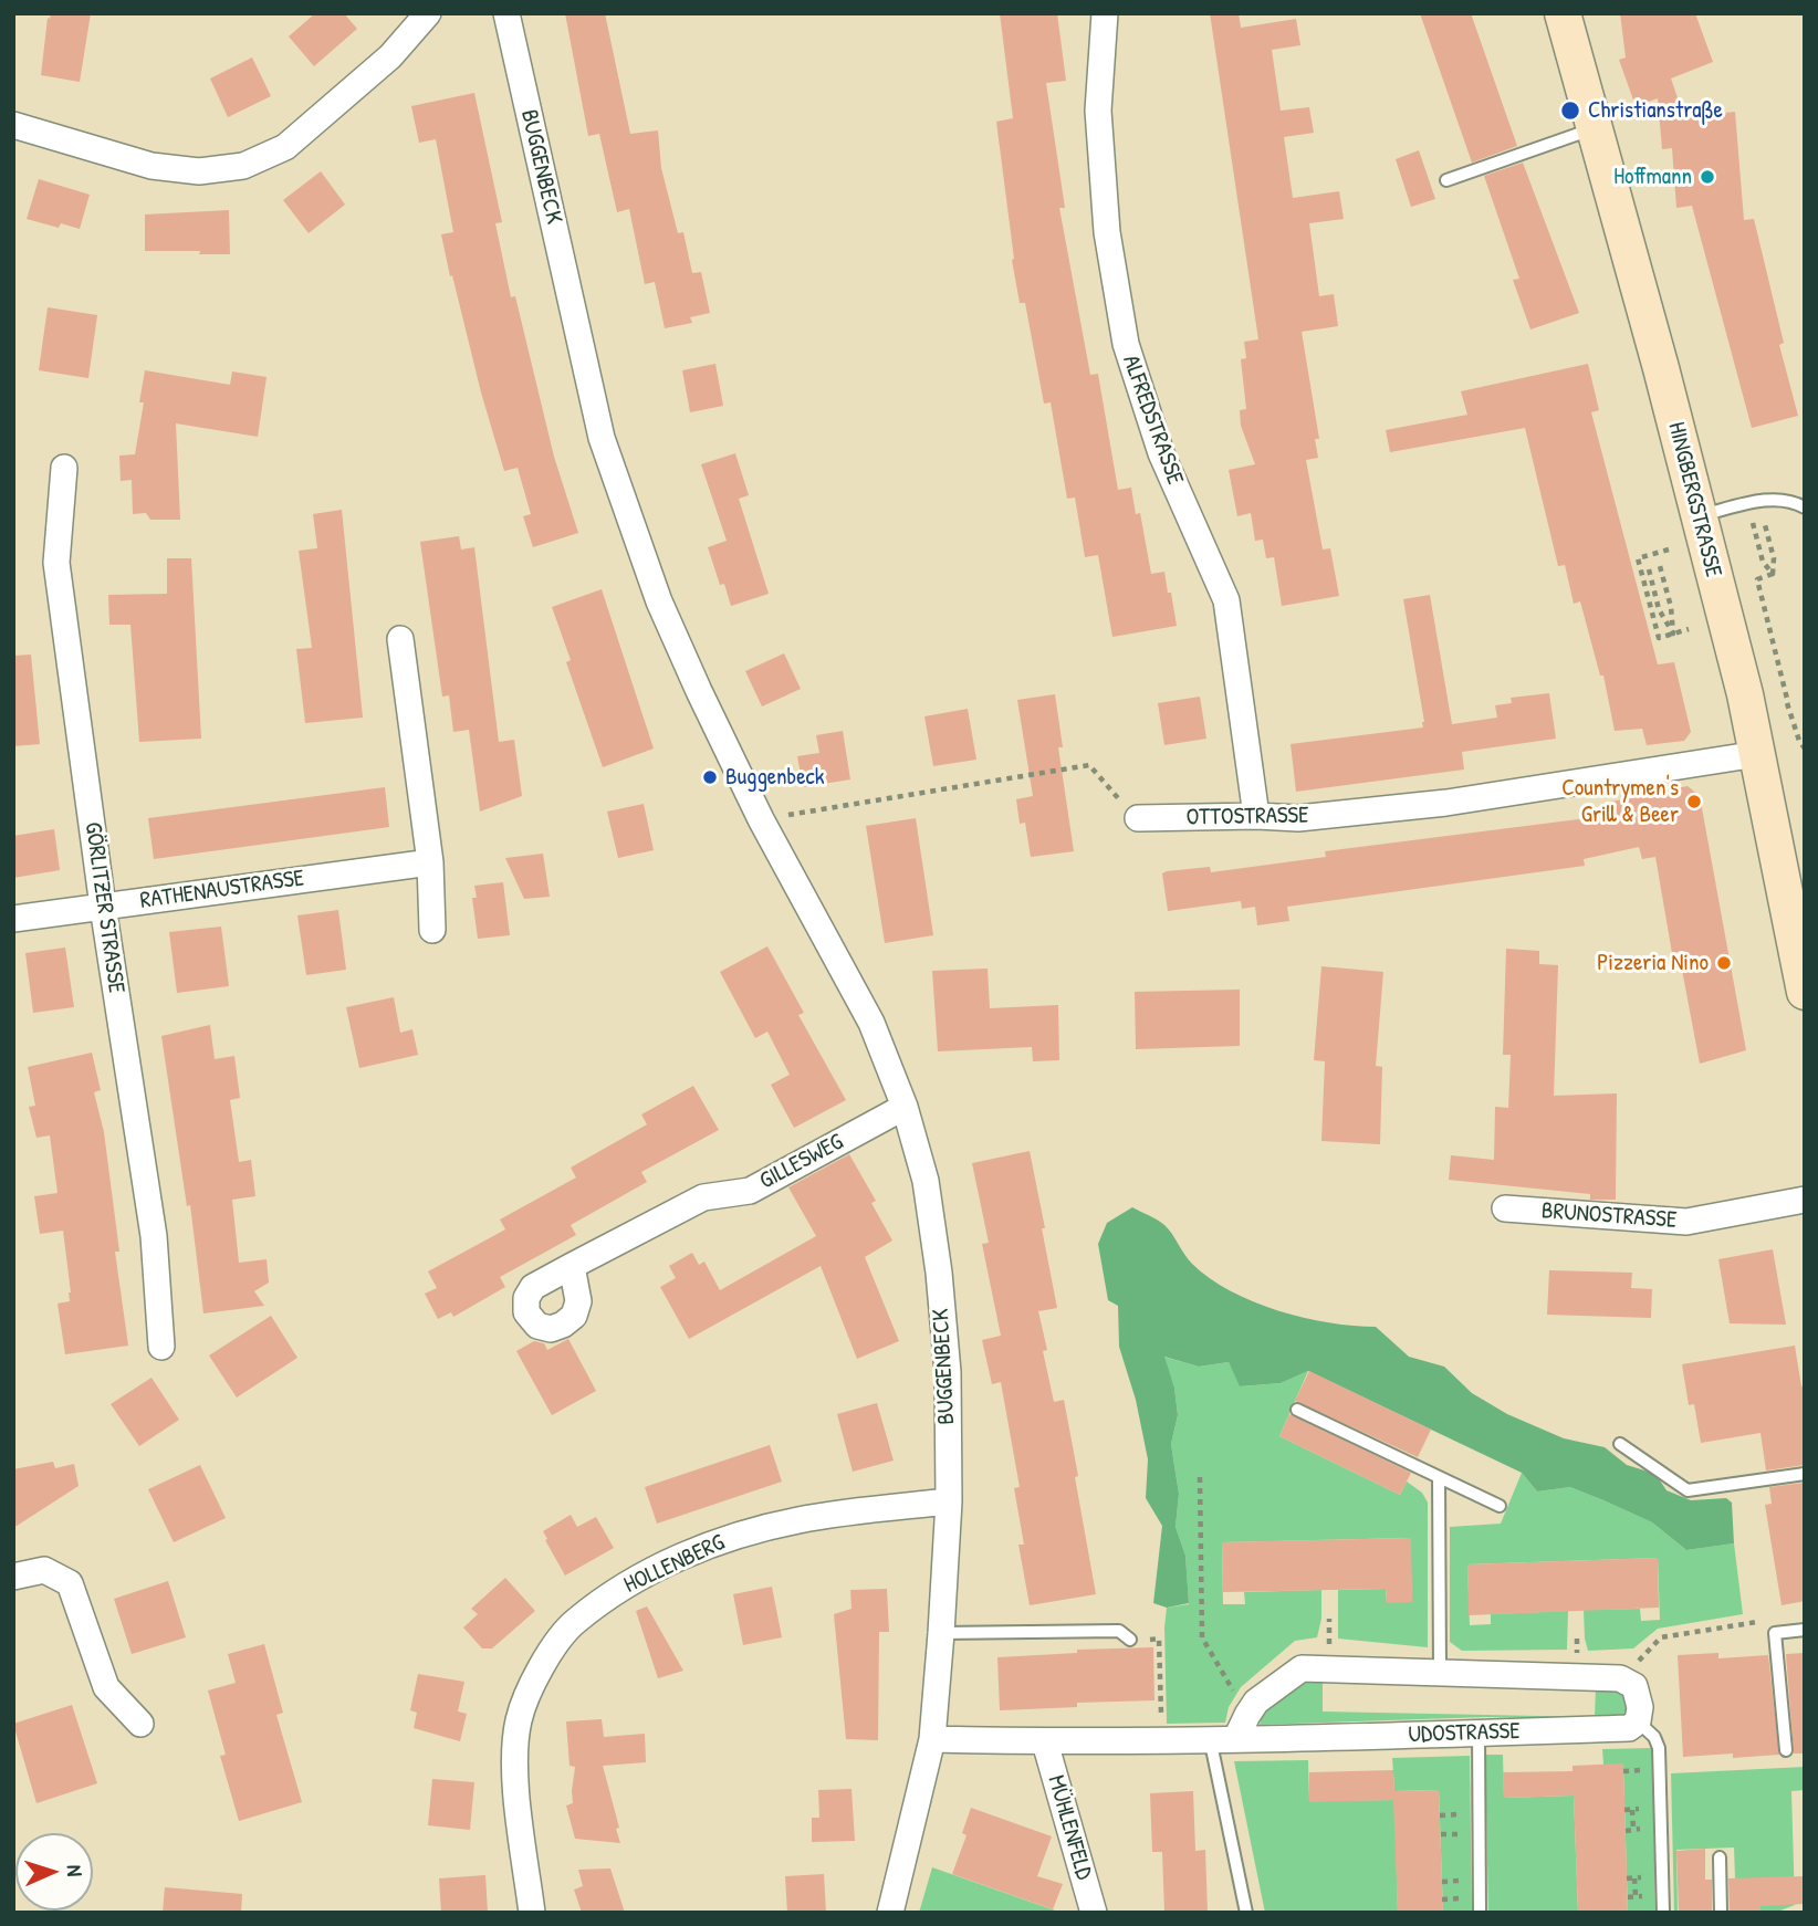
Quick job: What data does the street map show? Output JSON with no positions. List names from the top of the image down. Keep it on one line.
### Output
{"streets":{"street":["BUGGENBECK","ALFREDSTRASSE","HINGBERGSTRASSE","OTTOSTRASSE","RATHENAUSTRASSE","GÖRLITZER STRASSE","GILLESWEG","BRUNOSTRASSE","HOLLENBERG","UDOSTRASSE","MÜHLENFELD"]},"crossings":[["BUGGENBECK","GILLESWEG"],["BUGGENBECK","HOLLENBERG"],["BUGGENBECK","UDOSTRASSE"],["ALFREDSTRASSE","OTTOSTRASSE"],["HINGBERGSTRASSE","OTTOSTRASSE"],["RATHENAUSTRASSE","GÖRLITZER STRASSE"],["UDOSTRASSE","MÜHLENFELD"]],"places":["Christianstraße","Hoffmann","Buggenbeck","Countrymen's Grill & Beer","Pizzeria Nino"],"north":"right"}
